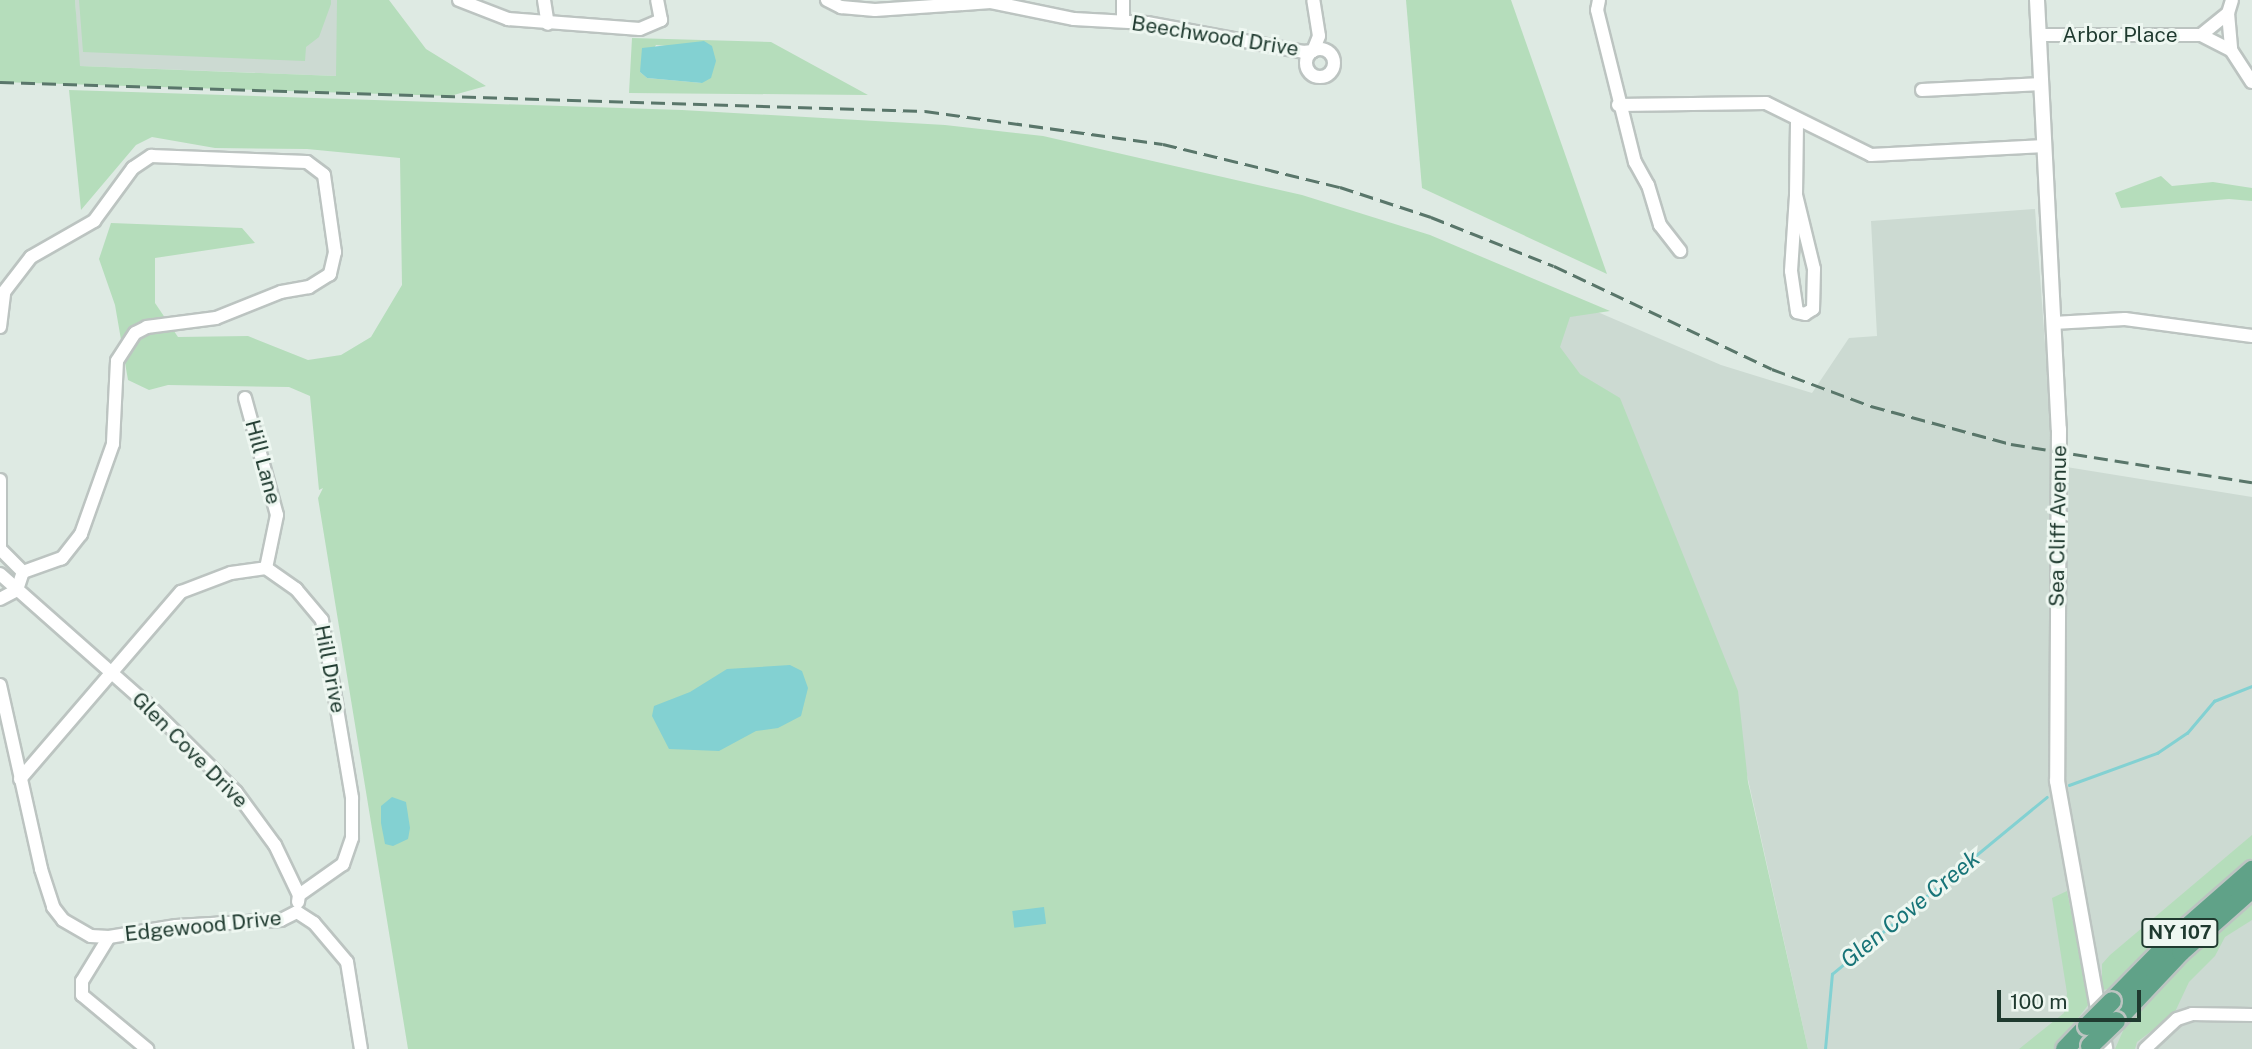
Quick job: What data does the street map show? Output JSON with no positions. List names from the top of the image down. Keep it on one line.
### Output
{"streets":{"main road":["NY 107"],"street":["Arbor Place","Beechwood Drive","Hill Lane","Sea Cliff Avenue","Hill Drive","Glen Cove Drive","Edgewood Drive"]},"crossings":[["Arbor Place","Sea Cliff Avenue"],["Hill Lane","Hill Drive"],["Sea Cliff Avenue","NY 107"],["Hill Drive","Glen Cove Drive"]],"water":["Glen Cove Creek"],"scale_bar":"100 m"}
